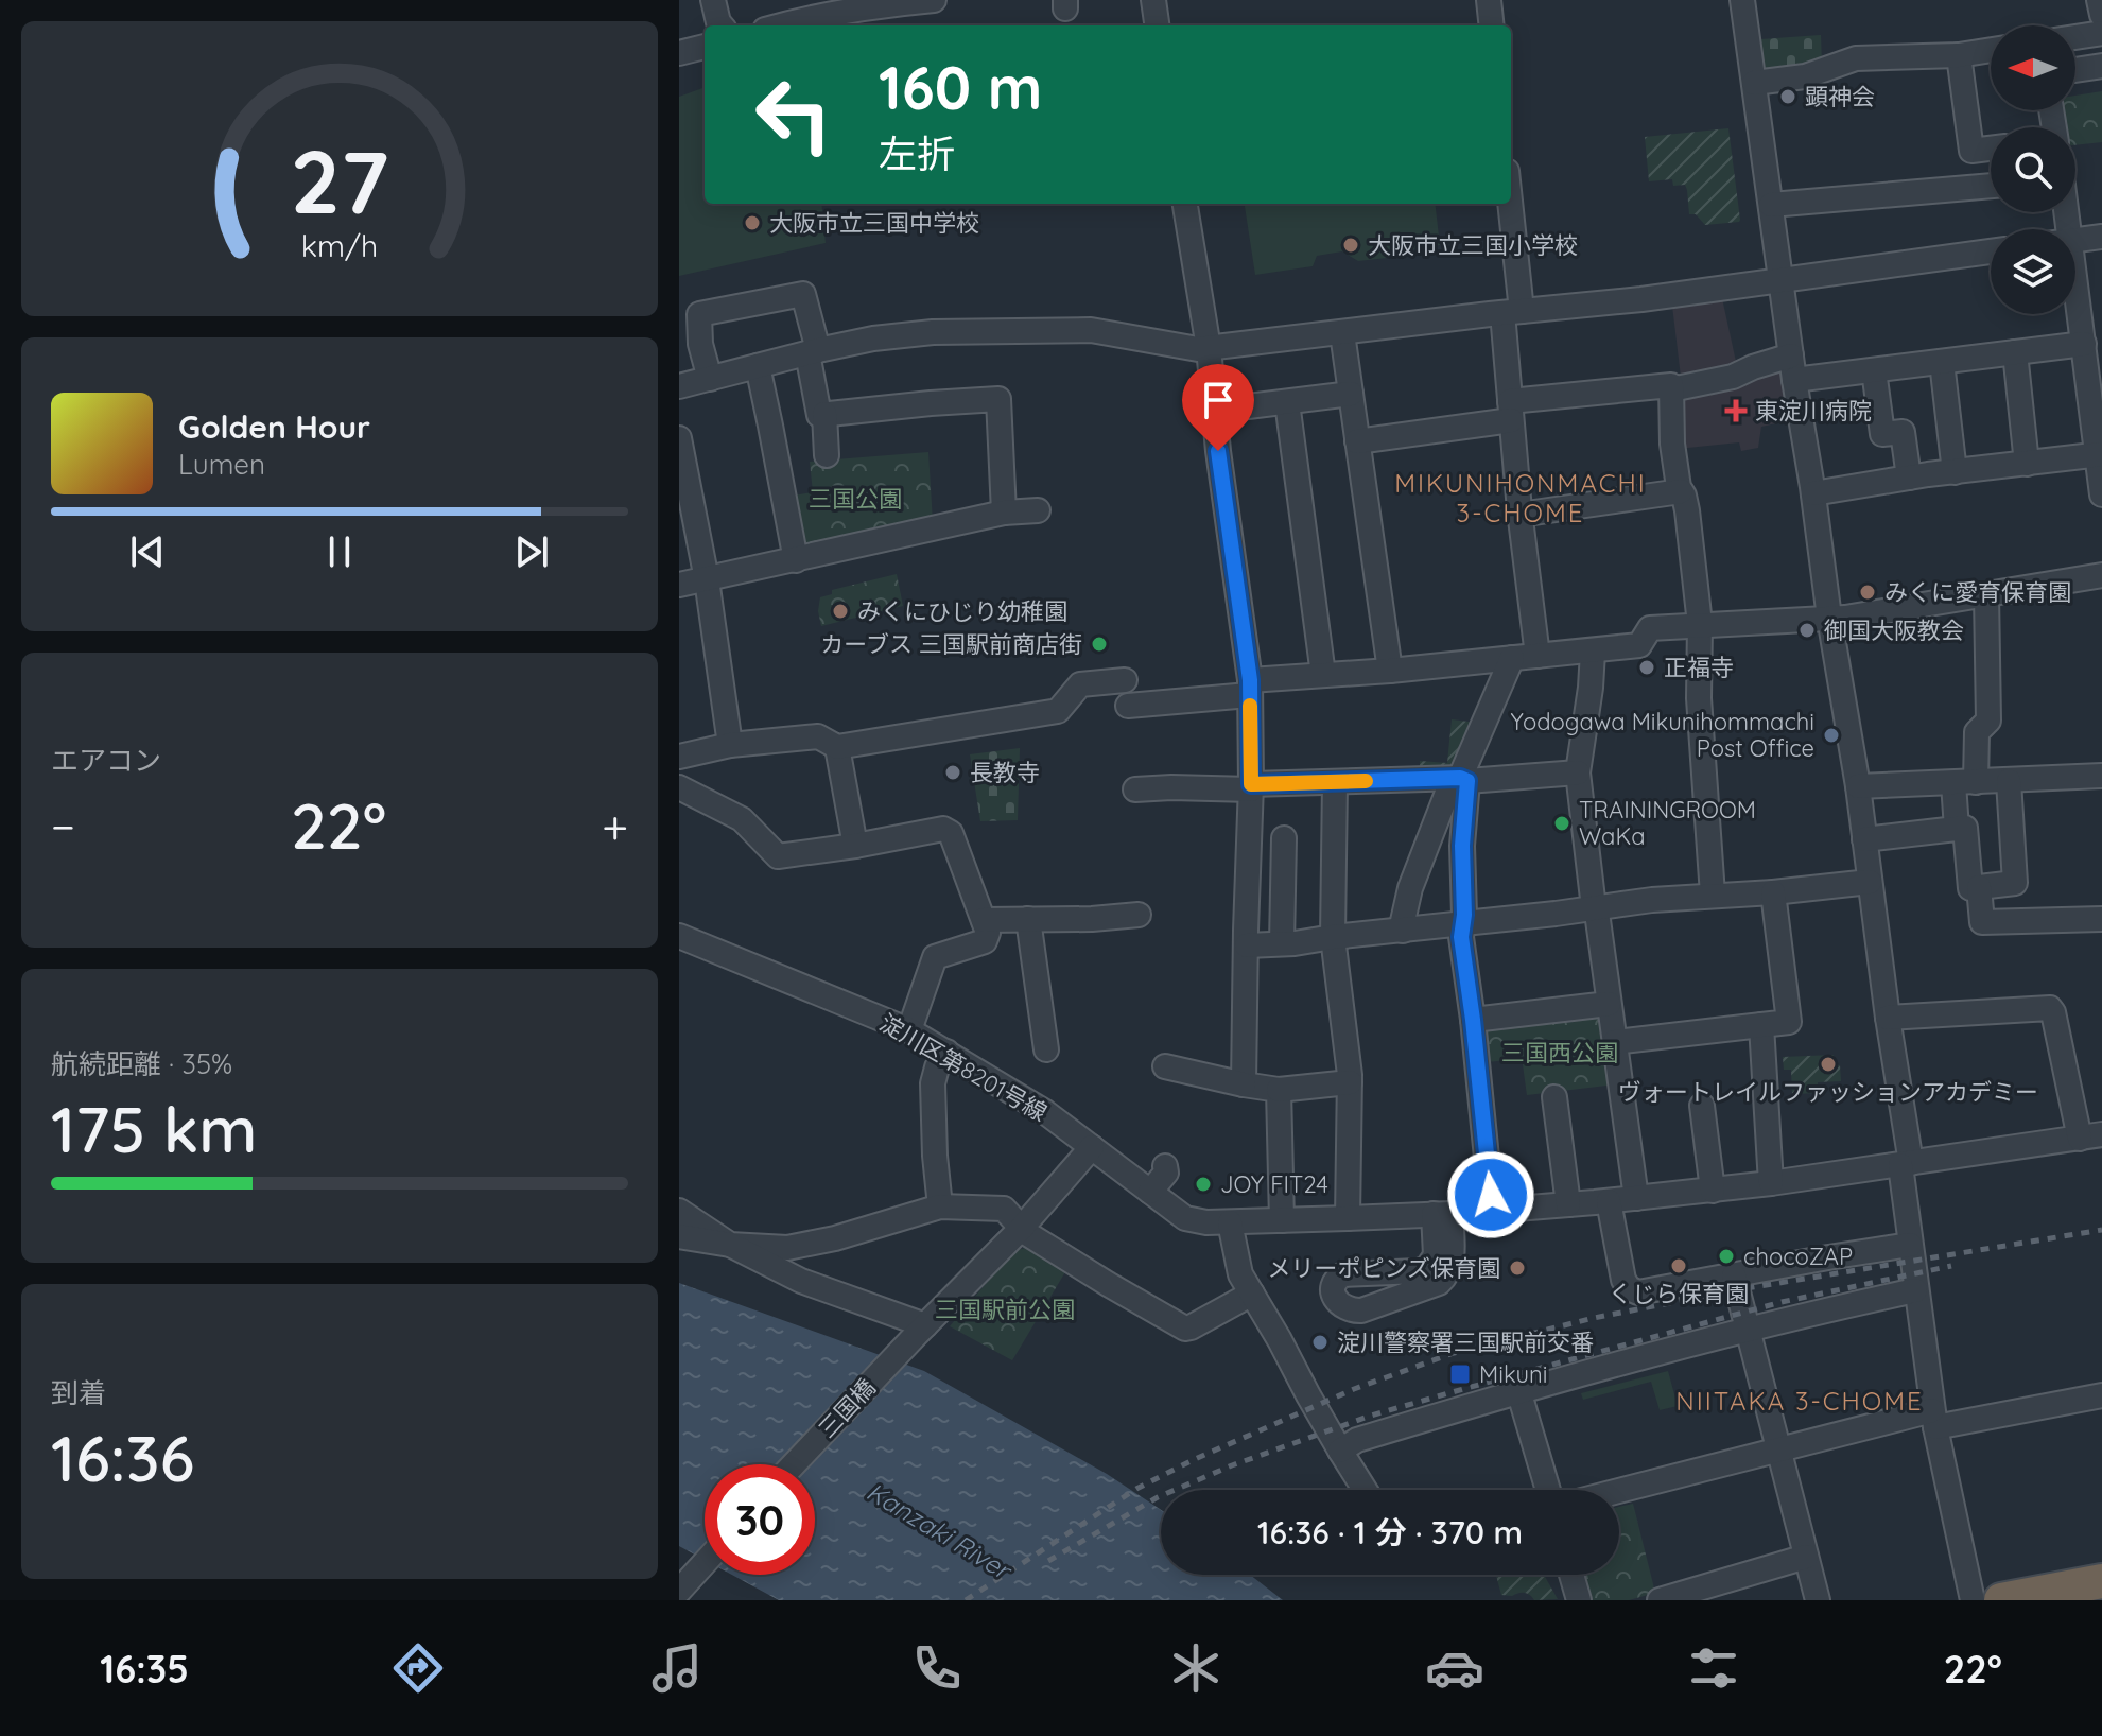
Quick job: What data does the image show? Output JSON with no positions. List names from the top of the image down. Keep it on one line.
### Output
{"streets":{"street":["淀川区第8201号線","三国橋"]},"crossings":[["淀川区第8201号線","三国橋"]],"districts":["MIKUNIHONMACHI 3-CHOME","NIITAKA 3-CHOME"],"water":["Kanzaki River"],"parks":["三国公園","三国西公園","三国駅前公園"],"places":{"other":["顕神会","大阪市立三国中学校","大阪市立三国小学校","みくに愛育保育園","みくにひじり幼稚園","御国大阪教会","カーブス 三国駅前商店街","正福寺","Yodogawa Mikunihommachi Post Office","長教寺","TRAININGROOM WaKa","ヴォートレイルファッションアカデミー","JOY FIT24","chocoZAP","くじら保育園","メリーポピンズ保育園","淀川警察署三国駅前交番"],"health":["東淀川病院"],"transit":["Mikuni"]},"north":"left","page":{"turn":["160 m","左折"],"song":["Golden Hour","Lumen"],"tile":["エアコン",["航続距離 · 35%","175 km"],["到着","16:36"]],"heat":["−","22°","+"],"limit":"30","trip":"16:36 · 1 分 · 370 m","tabs":["16:35","22°"],"gauge":["27","km/h"]}}
